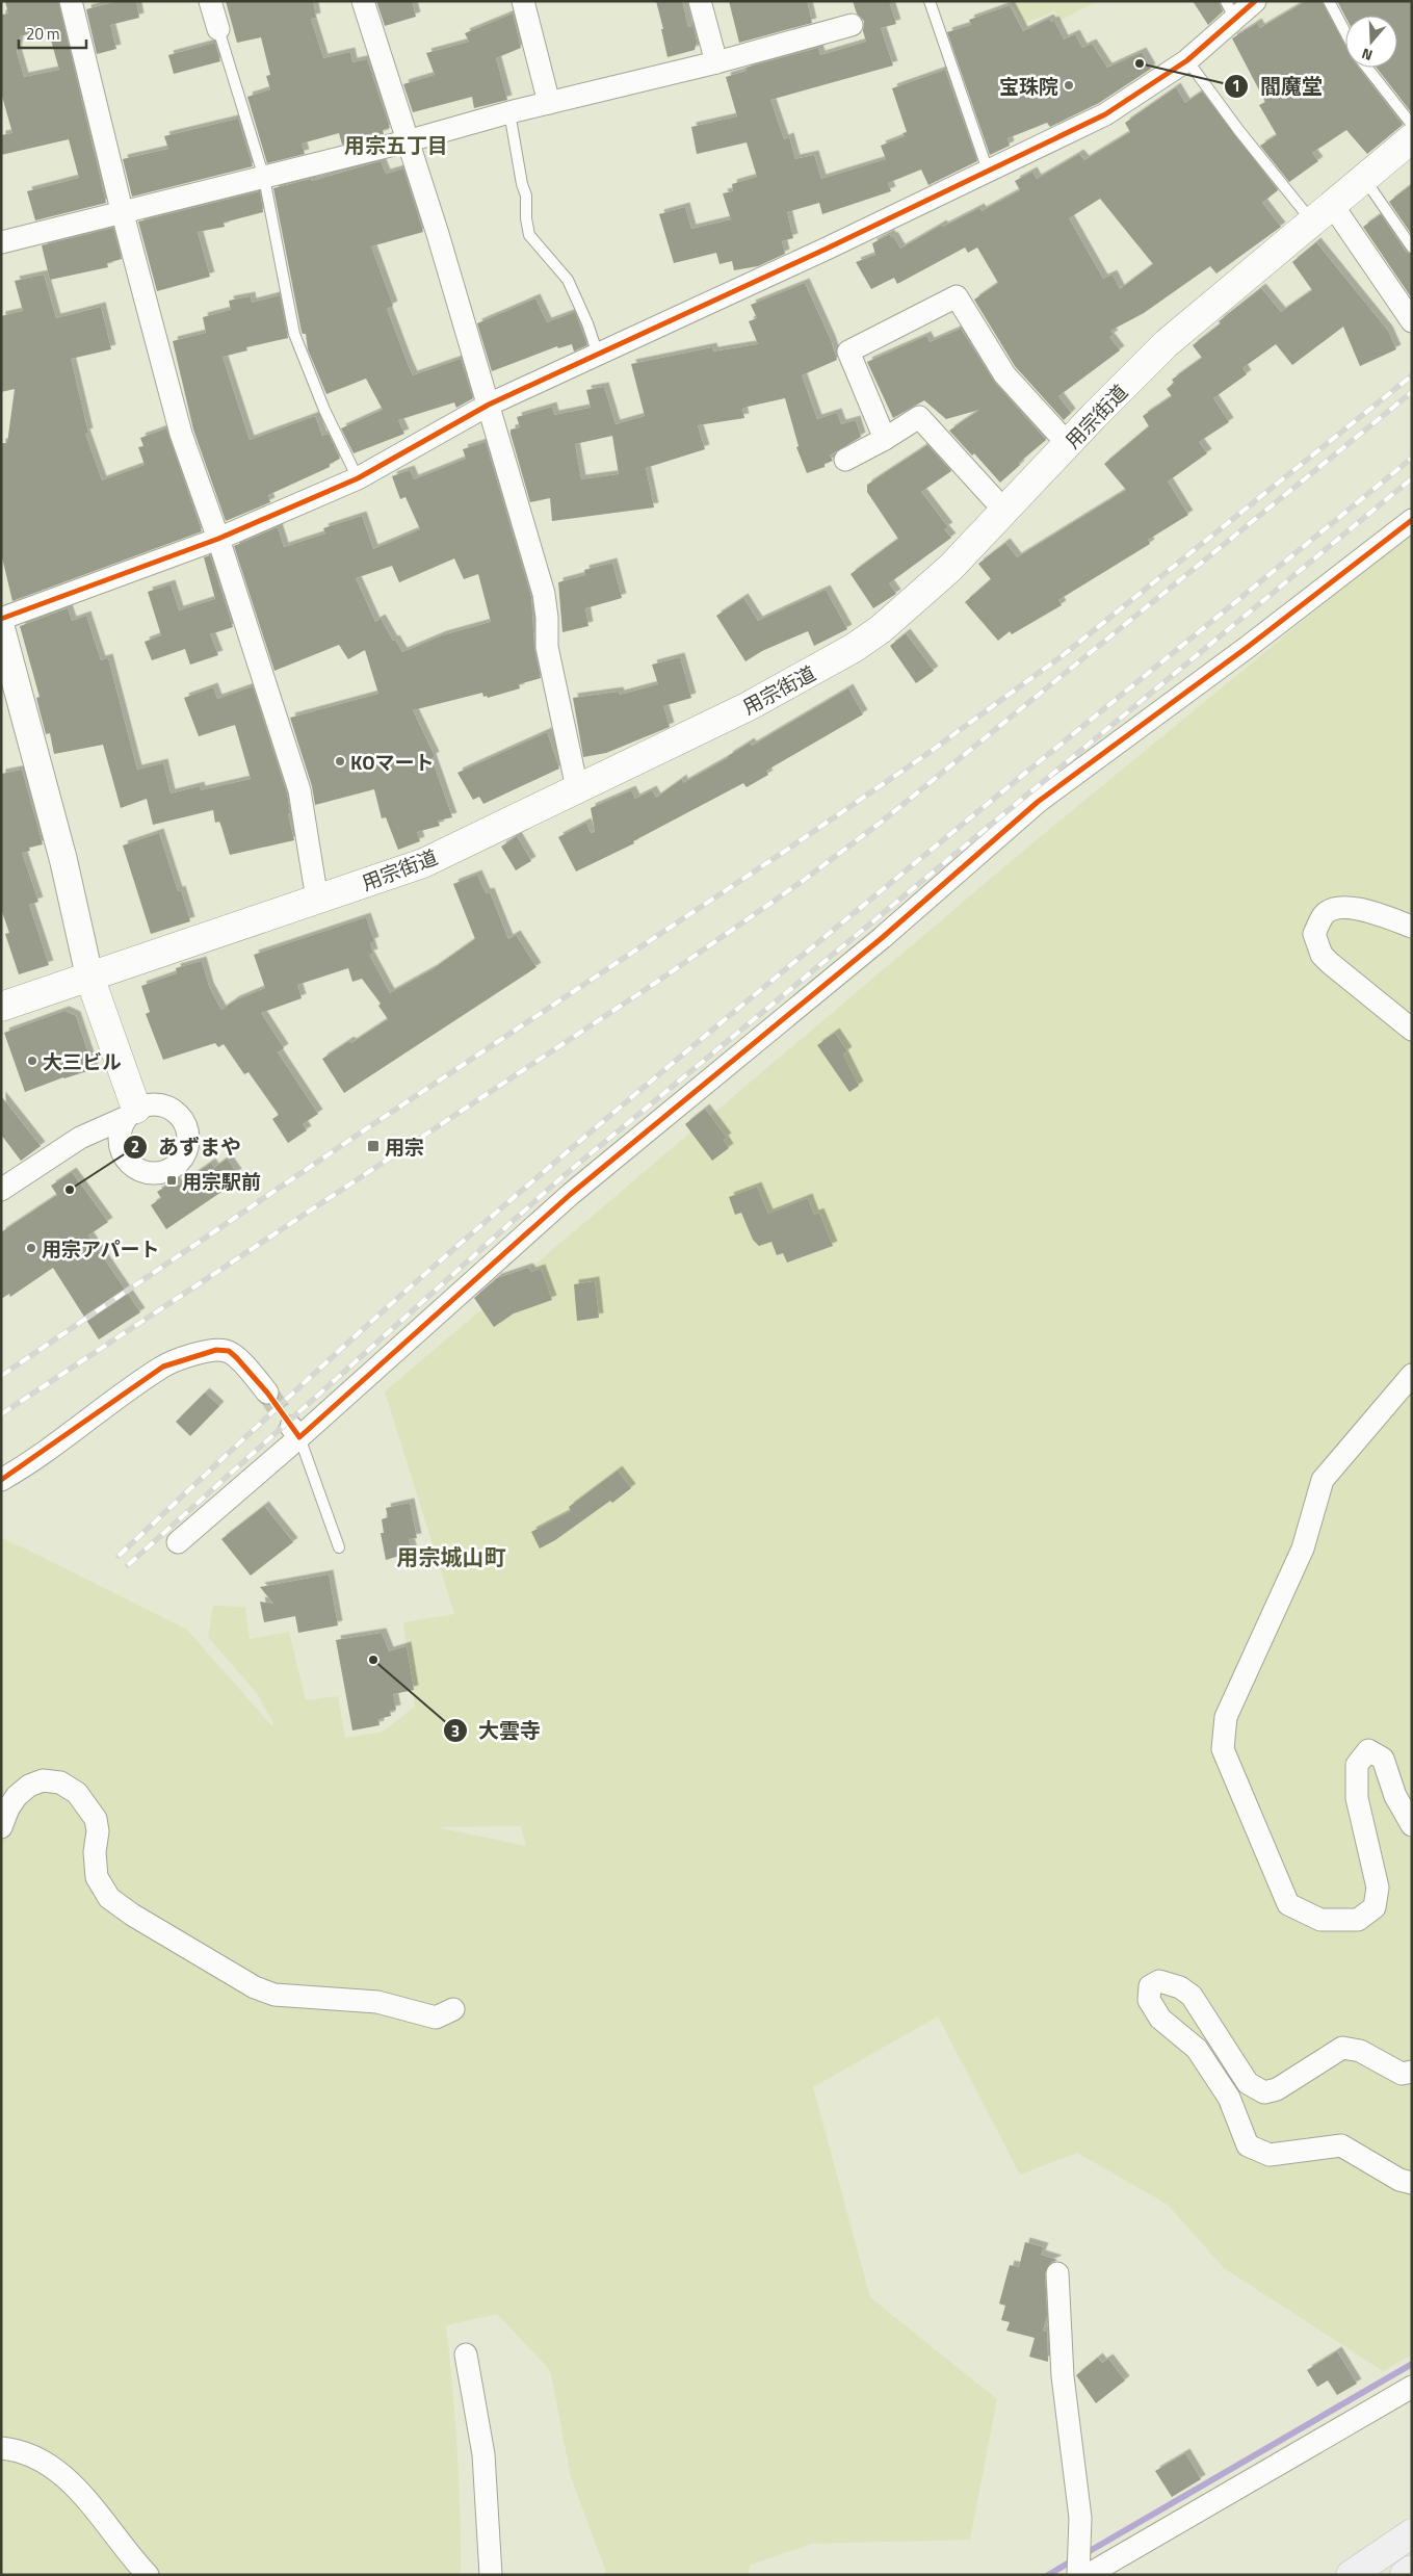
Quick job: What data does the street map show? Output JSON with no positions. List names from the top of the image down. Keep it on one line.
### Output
{"streets":{"main road":["用宗街道"]},"districts":["用宗五丁目","用宗城山町"],"places":{"other":["閻魔堂","宝珠院","KOマート","大三ビル","あずまや","用宗アパート","大雲寺"],"transit":["用宗","用宗駅前"]},"scale_bar":"20 m","north":"bottom"}
